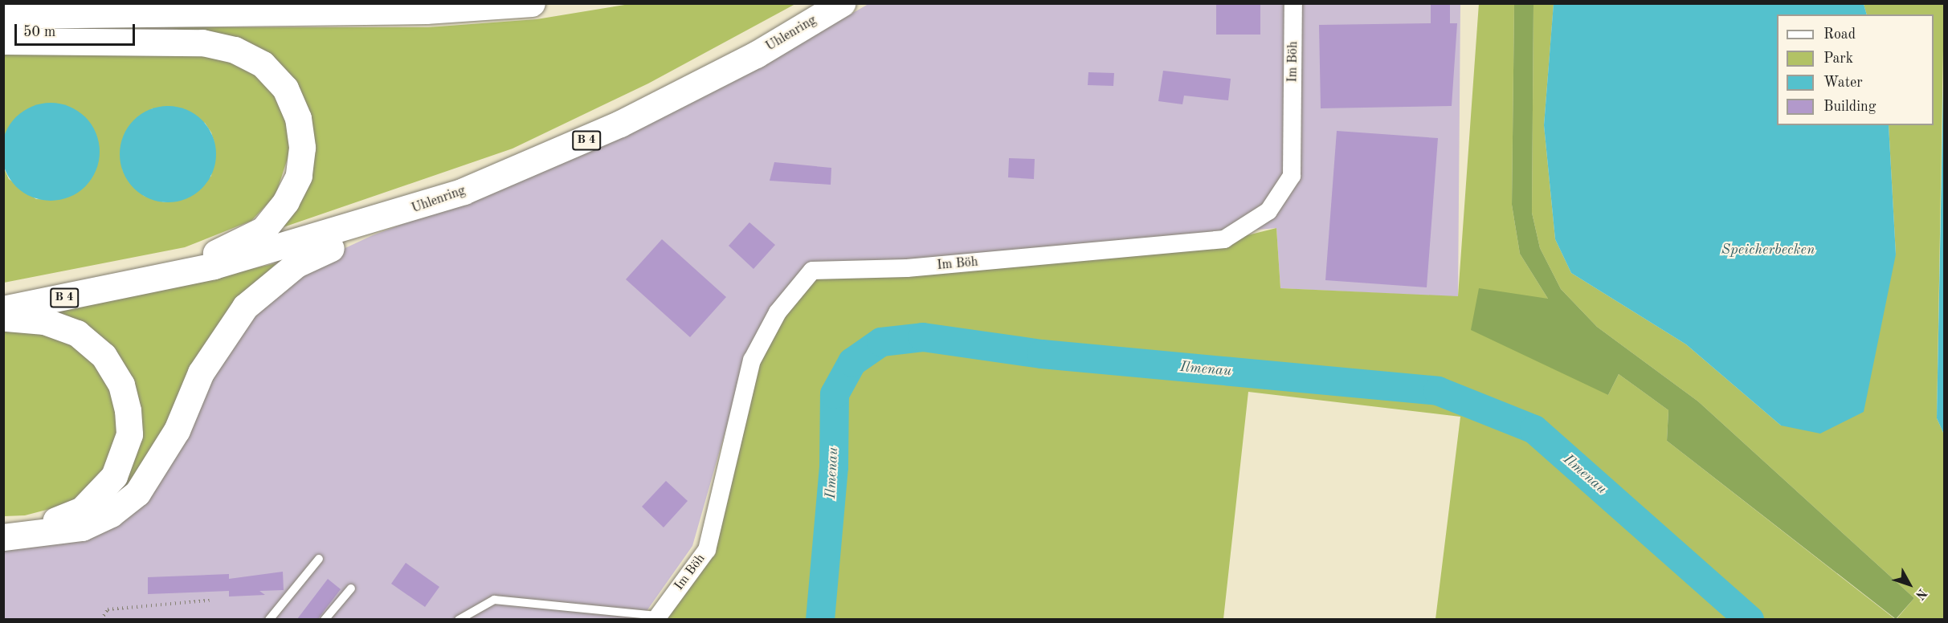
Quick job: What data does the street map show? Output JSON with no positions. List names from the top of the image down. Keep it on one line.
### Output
{"streets":{"highway":["Uhlenring","B 4"],"street":["Im Böh"]},"crossings":[["Uhlenring","B 4"]],"water":["Speicherbecken","Ilmenau"],"legend":["Road","Park","Water","Building"],"scale_bar":"50 m","north":"bottom right"}
